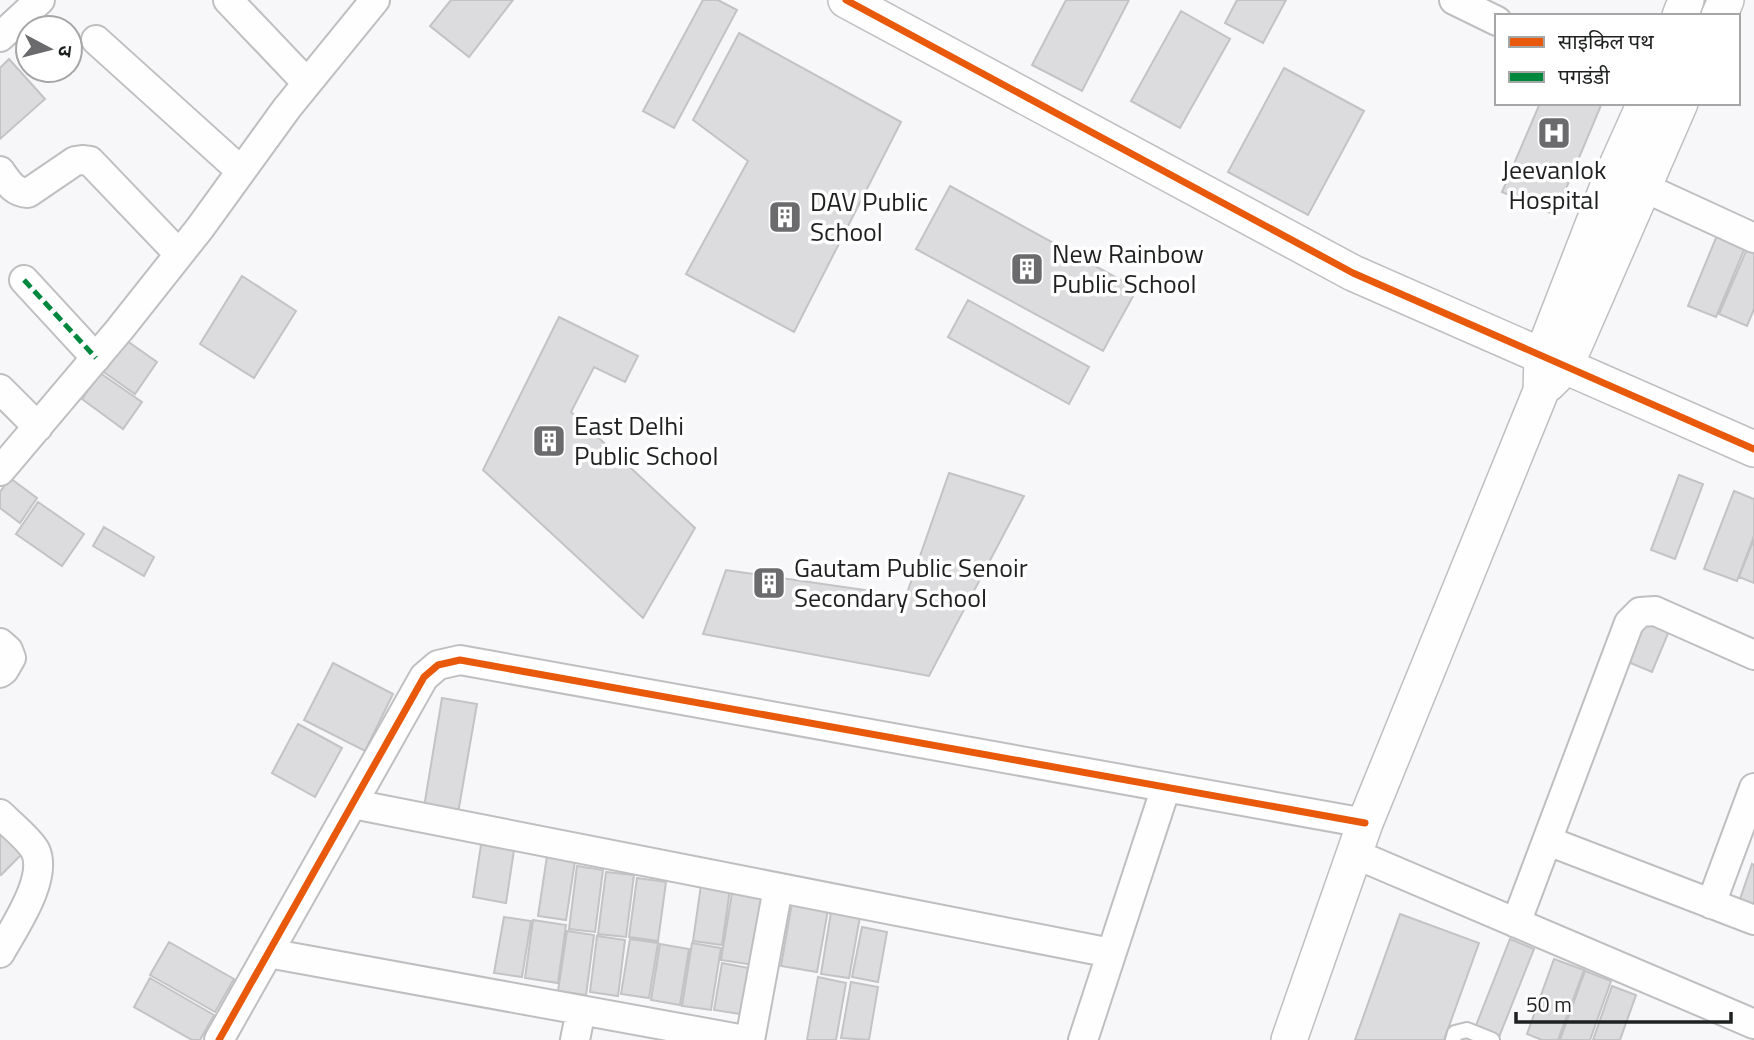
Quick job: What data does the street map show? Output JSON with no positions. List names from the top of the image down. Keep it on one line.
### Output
{"places":{"hospital":["Jeevanlok Hospital"],"building":["DAV Public School","New Rainbow Public School","East Delhi Public School","Gautam Public Senoir Secondary School"]},"legend":["साइकिल पथ","पगडंडी"],"scale_bar":"50 m","north":"right"}
